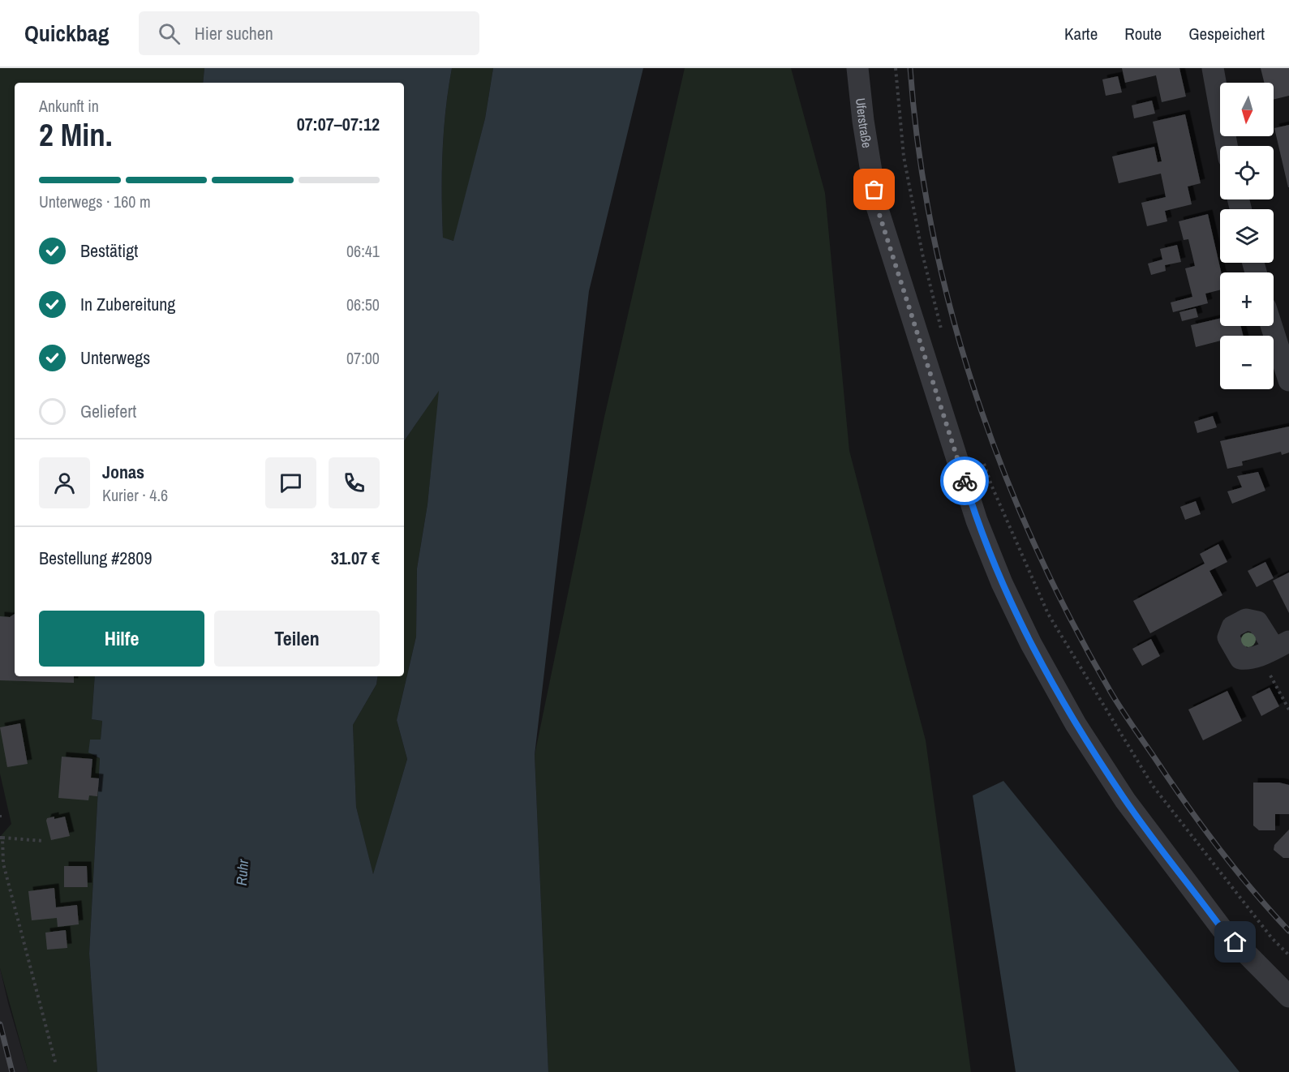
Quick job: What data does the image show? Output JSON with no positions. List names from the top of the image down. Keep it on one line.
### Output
{"streets":{"street":["Uferstraße"]},"water":["Ruhr"],"north":"bottom","page":{"header":"Quickbag","search":"Hier suchen","nav":["Karte","Route","Gespeichert"],"map_buttons":["+","−"],"heading":["2 Min.","Ankunft in","07:07–07:12"],"panel":["Jonas","Kurier · 4.6","Bestellung #2809","31.07 €"],"bar":"Unterwegs · 160 m","list":[["Bestätigt","06:41"],["In Zubereitung","06:50"],["Unterwegs","07:00"],"Geliefert"],"buttons":["Hilfe","Teilen"]}}
